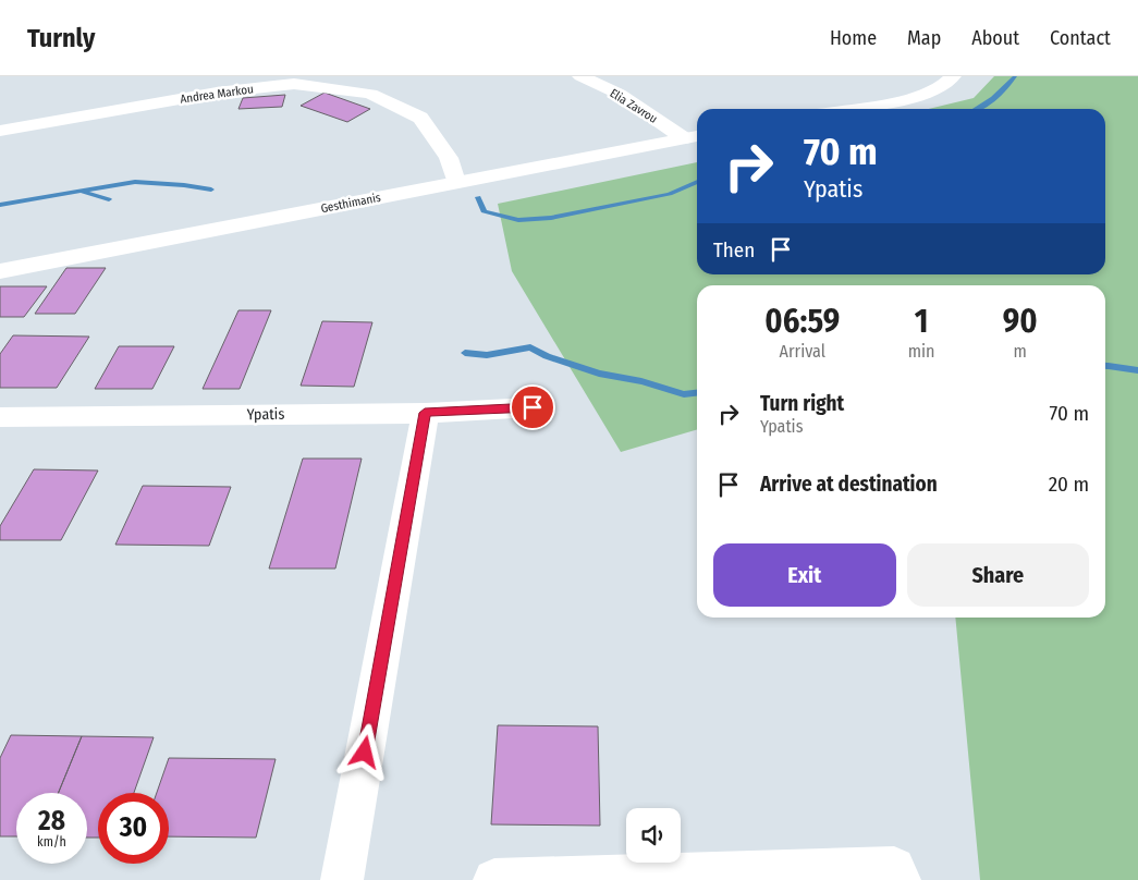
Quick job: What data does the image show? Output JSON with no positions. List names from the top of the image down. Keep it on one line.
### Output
{"streets":{"street":["Andrea Markou","Elia Zavrou","Gesthimanis","Ypatis"]},"crossings":[["Andrea Markou","Gesthimanis"],["Elia Zavrou","Gesthimanis"]],"page":{"header":"Turnly","nav":["Home","Map","About","Contact"],"turn":["70 m","Ypatis"],"then":"Then","eta":["06:59","Arrival","1","min","90","m"],"list":[{"name":"Turn right","note":"Ypatis","value":"70 m"},{"name":"Arrive at destination","value":"20 m"}],"buttons":["Exit","Share"],"speed":"28 km/h","limit":"30"}}
